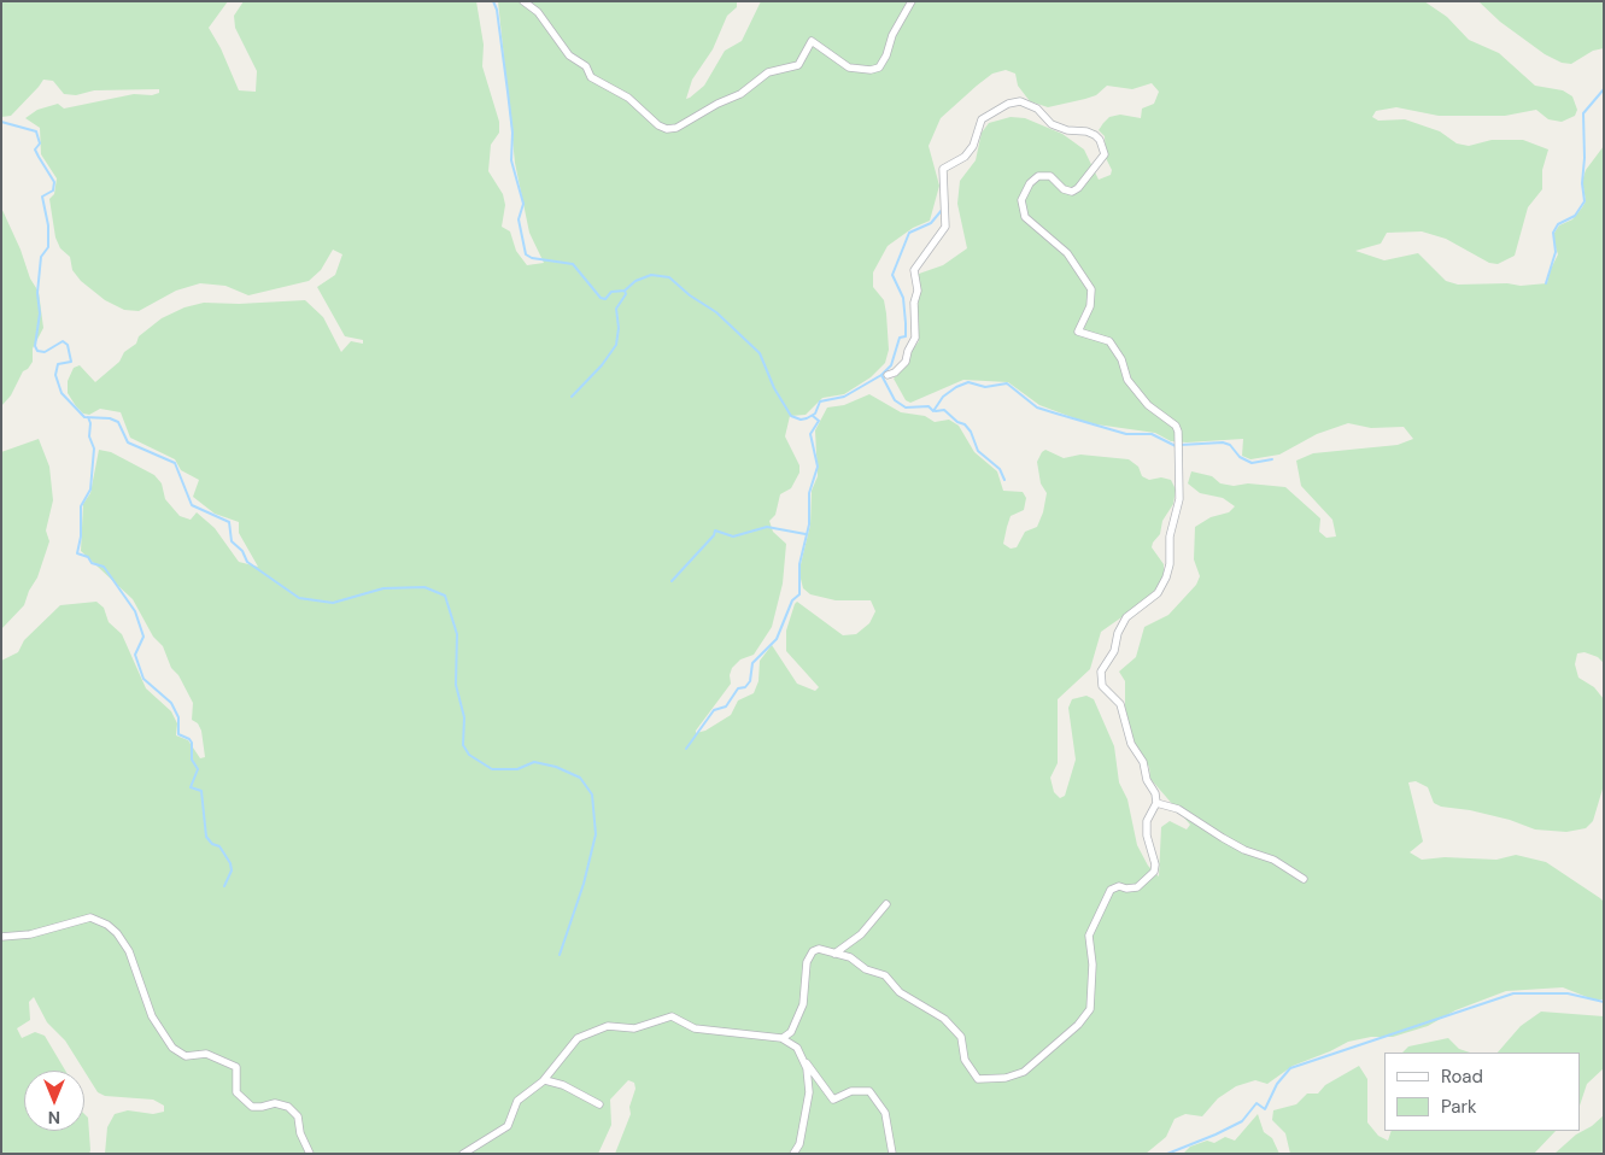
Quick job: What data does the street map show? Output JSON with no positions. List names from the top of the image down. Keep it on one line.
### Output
{"legend":["Road","Park"],"north":"bottom"}
